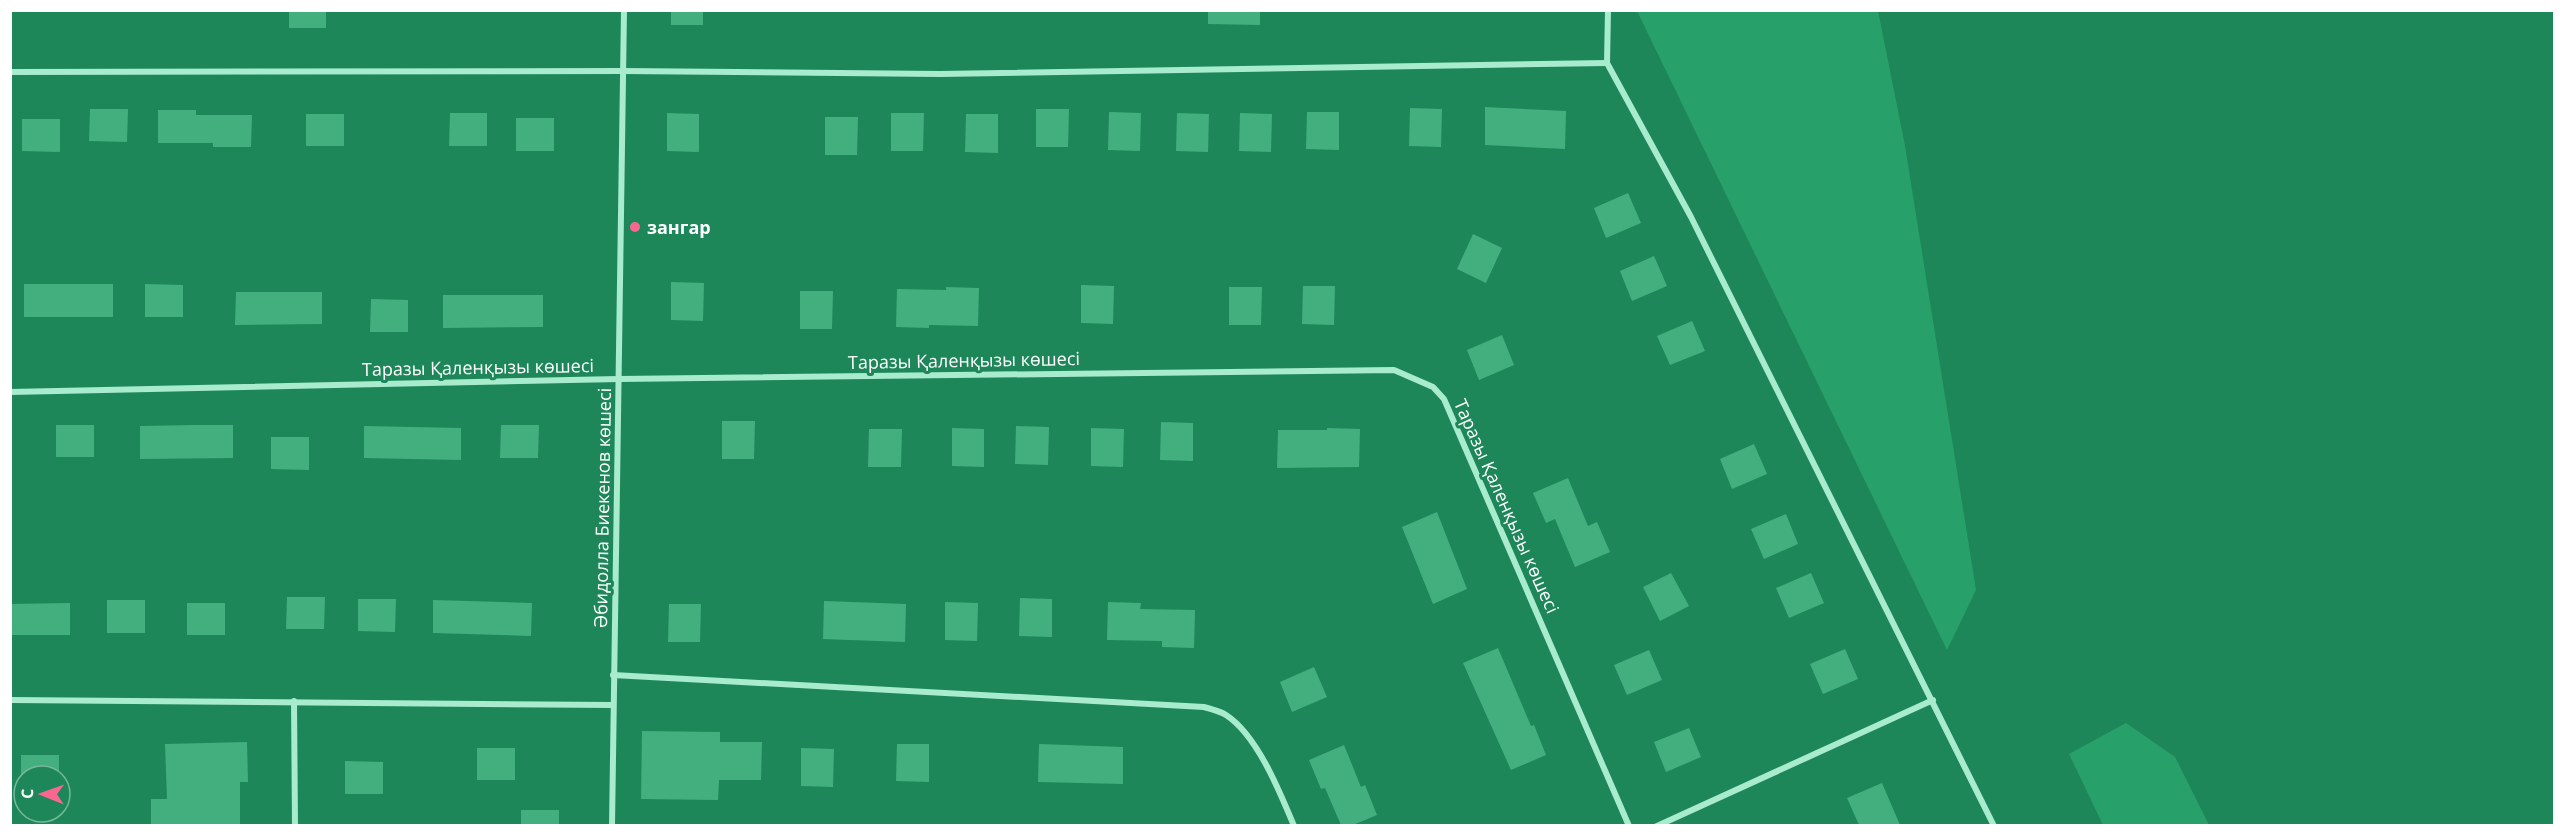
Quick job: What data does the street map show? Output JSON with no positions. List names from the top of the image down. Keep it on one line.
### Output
{"streets":{"street":["Таразы Қаленқызы көшесі","Әбидолла Биекенов көшесі"]},"crossings":[["Таразы Қаленқызы көшесі","Әбидолла Биекенов көшесі"]],"places":["зангар"],"north":"left"}
